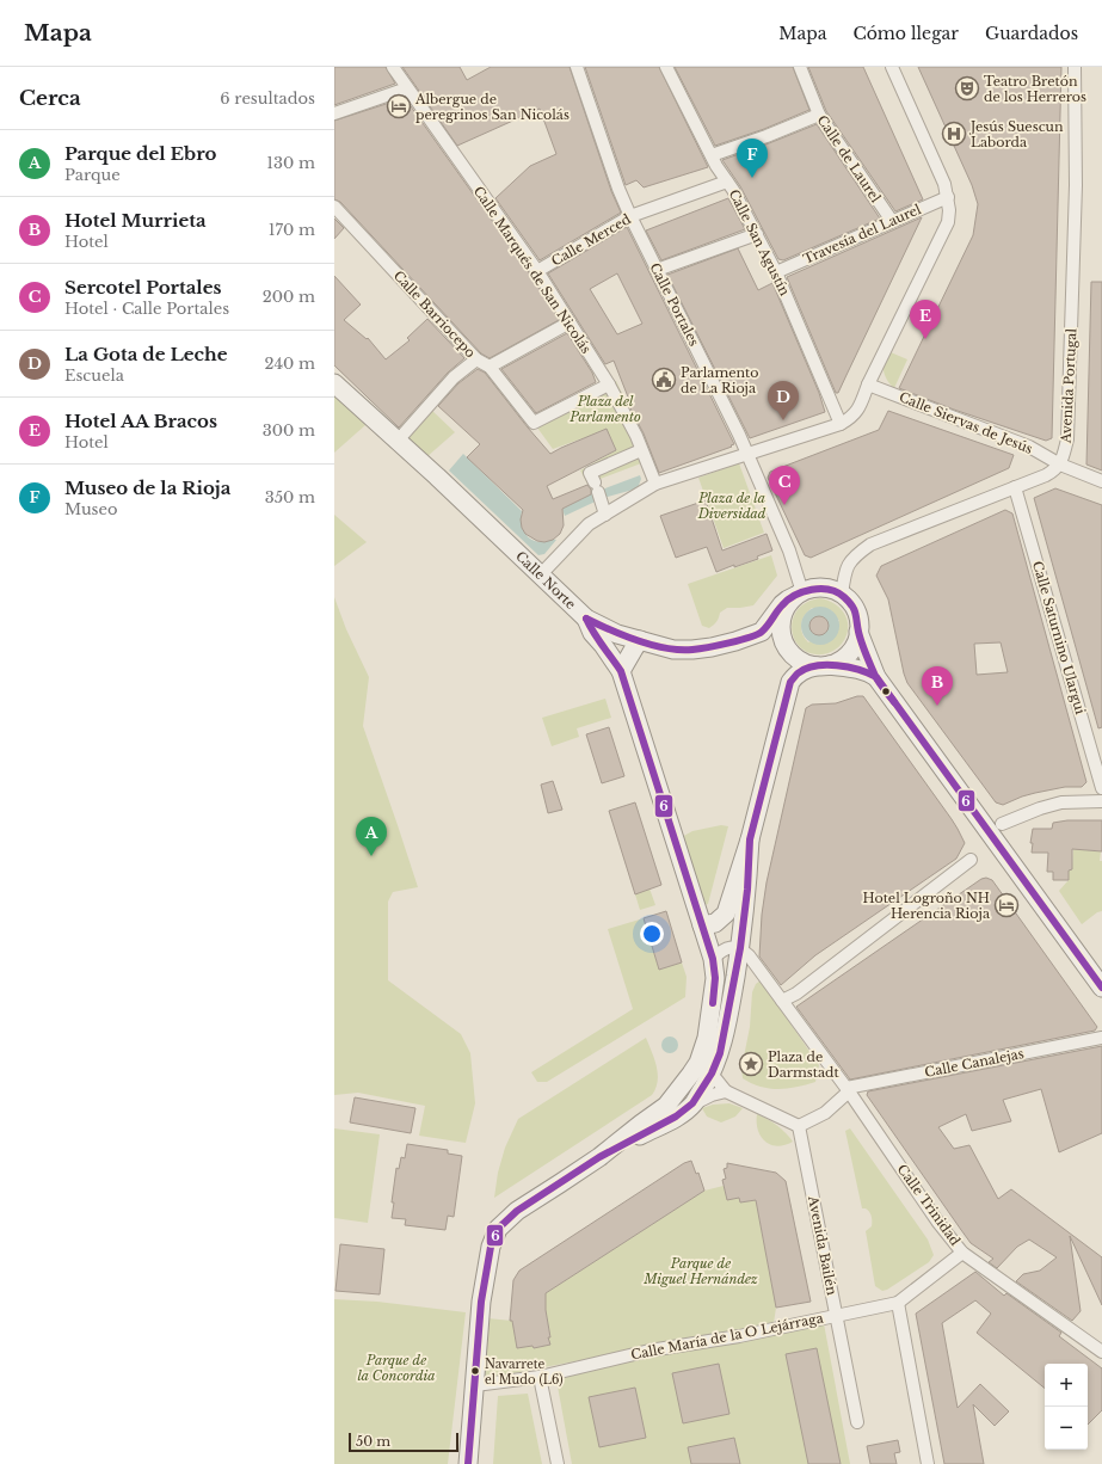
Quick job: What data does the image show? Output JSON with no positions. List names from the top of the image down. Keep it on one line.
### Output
{"streets":{"main road":["Calle Norte"],"street":["Calle de Laurel","Travesía del Laurel","Calle Merced","Calle San Agustín","Calle Marqués de San Nicolás","Calle Portales","Calle Barriocepo","Avenida Portugal","Calle Siervas de Jesús","Calle Saturnino Ulargui","Calle Canalejas","Calle Trinidad","Avenida Bailén","Calle María de la O Lejárraga"]},"crossings":[["Calle de Laurel","Travesía del Laurel"],["Travesía del Laurel","Calle San Agustín"],["Calle Merced","Calle San Agustín"],["Calle Merced","Calle Marqués de San Nicolás"],["Calle Merced","Calle Portales"],["Calle Marqués de San Nicolás","Calle Barriocepo"],["Calle Portales","Calle Norte"],["Avenida Portugal","Calle Siervas de Jesús"],["Calle Canalejas","Calle Trinidad"],["Calle Trinidad","Calle María de la O Lejárraga"],["Avenida Bailén","Calle María de la O Lejárraga"]],"parks":["Plaza del Parlamento","Plaza de la Diversidad","Parque de Miguel Hernández","Parque de la Concordia"],"places":{"theatre":["Teatro Bretón de los Herreros"],"hotel":["Albergue de peregrinos San Nicolás","Hotel Logroño NH Herencia Rioja"],"hospital":["Jesús Suescun Laborda"],"public building":["Parlamento de La Rioja"],"place":["Plaza de Darmstadt"],"other":["Navarrete el Mudo (L6)"]},"lines":["transit line 6"],"scale_bar":"50 m","page":{"header":"Mapa","nav":["Mapa","Cómo llegar","Guardados"],"heading":["Cerca","6 resultados"],"list":[{"mark":"A","name":"Parque del Ebro","note":"Parque","value":"130 m"},{"mark":"B","name":"Hotel Murrieta","note":"Hotel","value":"170 m"},{"mark":"C","name":"Sercotel Portales","note":"Hotel · Calle Portales","value":"200 m"},{"mark":"D","name":"La Gota de Leche","note":"Escuela","value":"240 m"},{"mark":"E","name":"Hotel AA Bracos","note":"Hotel","value":"300 m"},{"mark":"F","name":"Museo de la Rioja","note":"Museo","value":"350 m"}],"pins":["F","E","D","C","B","A"],"map_buttons":["+","−"],"scale":"50 m"}}
